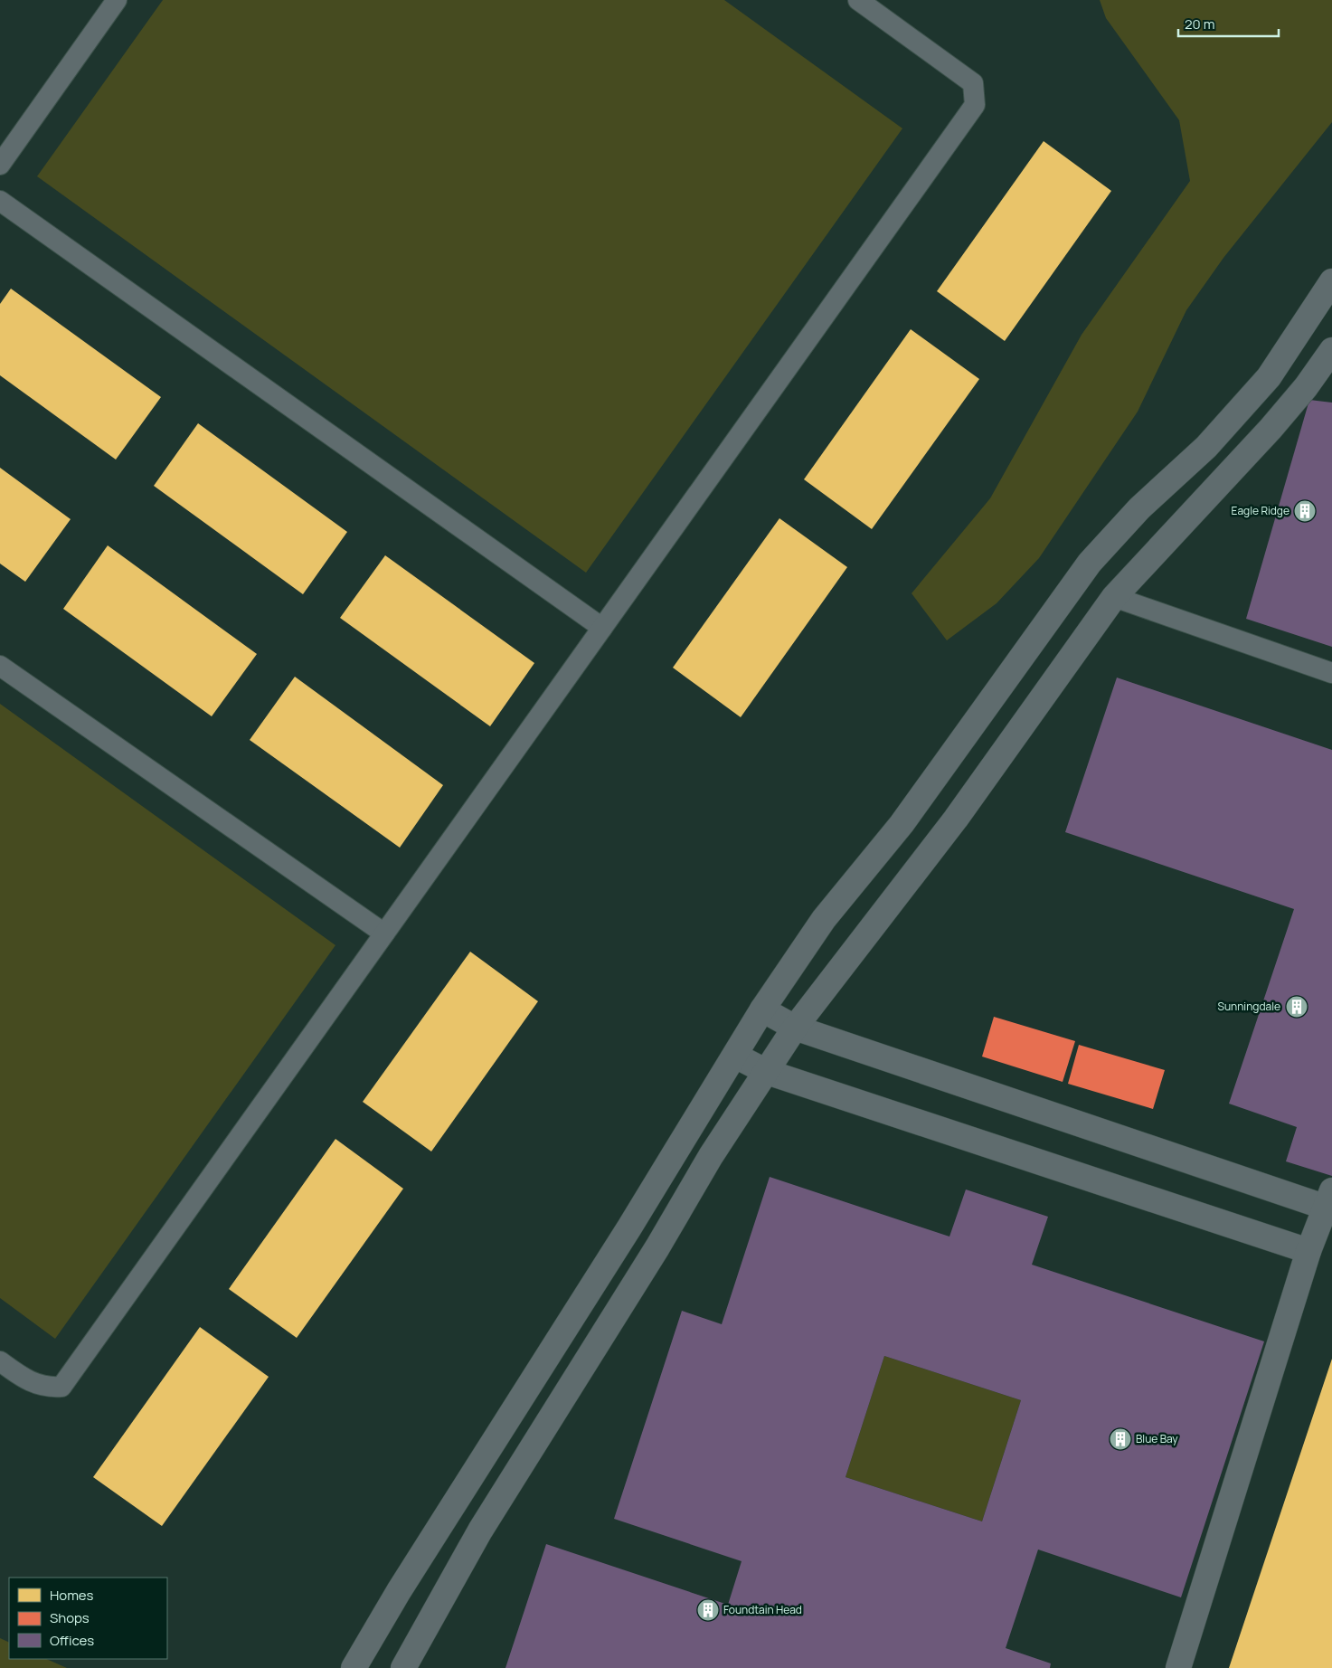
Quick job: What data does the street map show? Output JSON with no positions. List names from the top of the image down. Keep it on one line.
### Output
{"places":{"building":["Eagle Ridge","Sunningdale","Blue Bay","Foundtain Head"]},"legend":["Homes","Shops","Offices"],"scale_bar":"20 m"}
